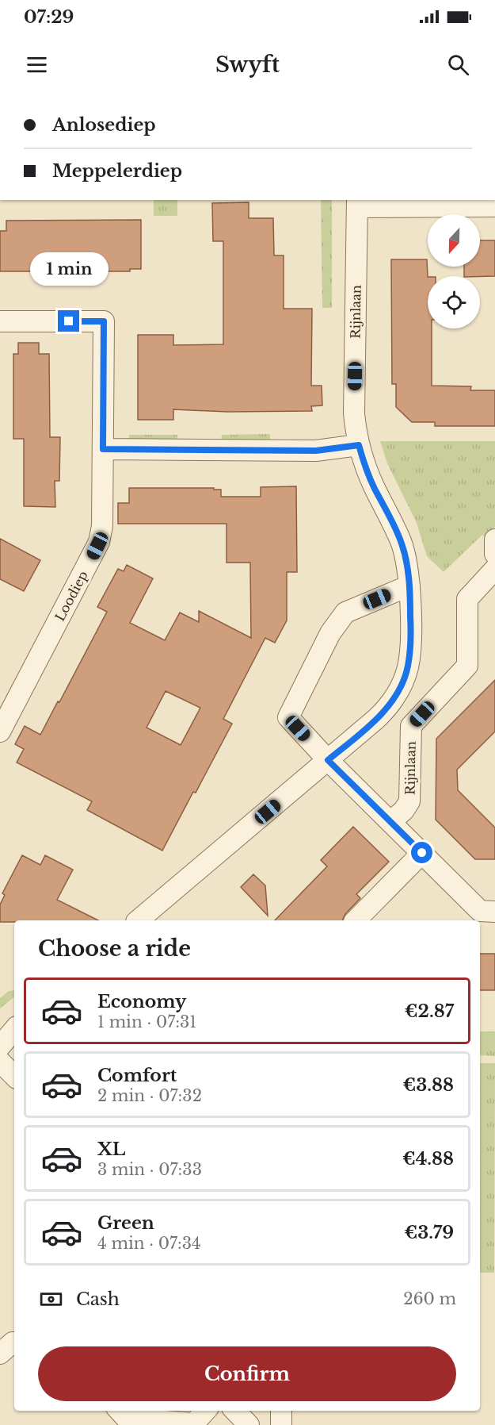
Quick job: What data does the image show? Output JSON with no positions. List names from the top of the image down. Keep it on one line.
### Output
{"streets":{"street":["Rijnlaan","Loodiep"]},"north":"bottom","page":{"status":"07:29","header":"Swyft","banner":["Anlosediep","Meppelerdiep"],"bubble":"1 min","heading":"Choose a ride","list":[{"name":"Economy","note":"1 min · 07:31","value":"€2.87"},{"name":"Comfort","note":"2 min · 07:32","value":"€3.88"},{"name":"XL","note":"3 min · 07:33","value":"€4.88"},{"name":"Green","note":"4 min · 07:34","value":"€3.79"}],"pay":["Cash","260 m"],"buttons":"Confirm"}}
